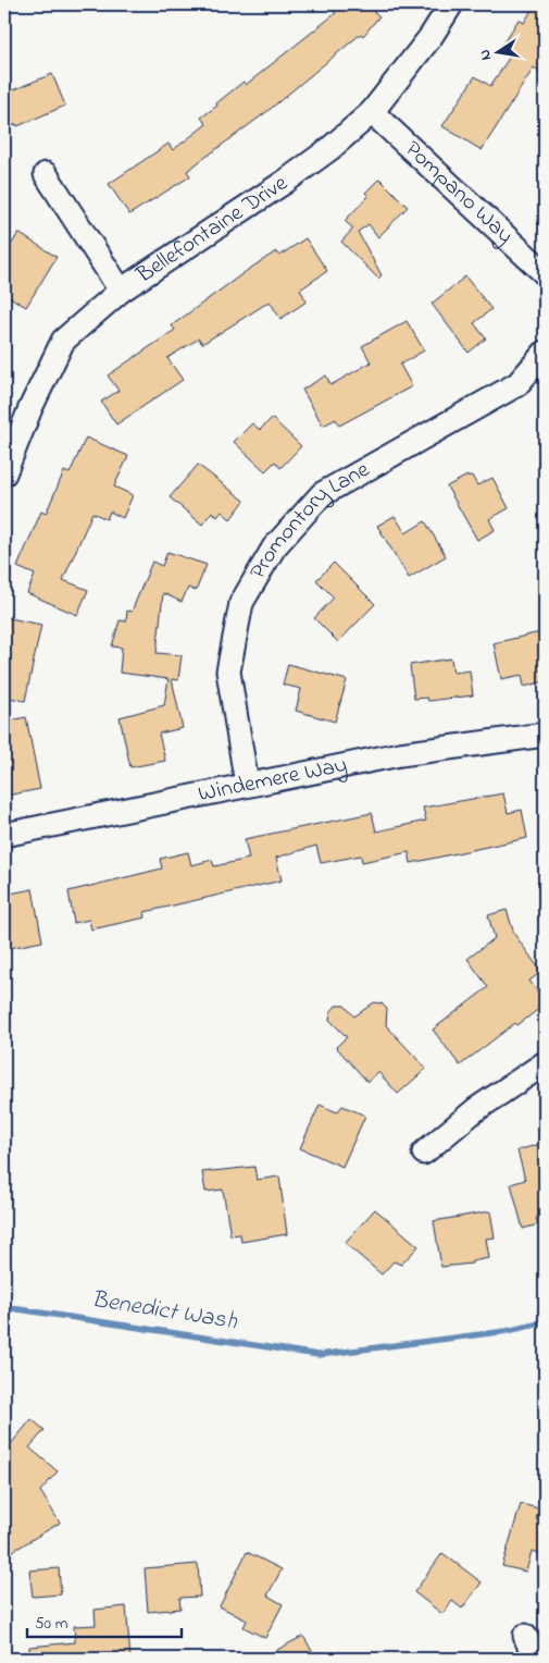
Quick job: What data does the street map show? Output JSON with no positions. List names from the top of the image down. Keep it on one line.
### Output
{"streets":{"street":["Pompano Way","Bellefontaine Drive","Promontory Lane","Windemere Way"]},"crossings":[["Pompano Way","Bellefontaine Drive"],["Promontory Lane","Windemere Way"]],"water":["Benedict Wash"],"scale_bar":"50 m","north":"left"}
